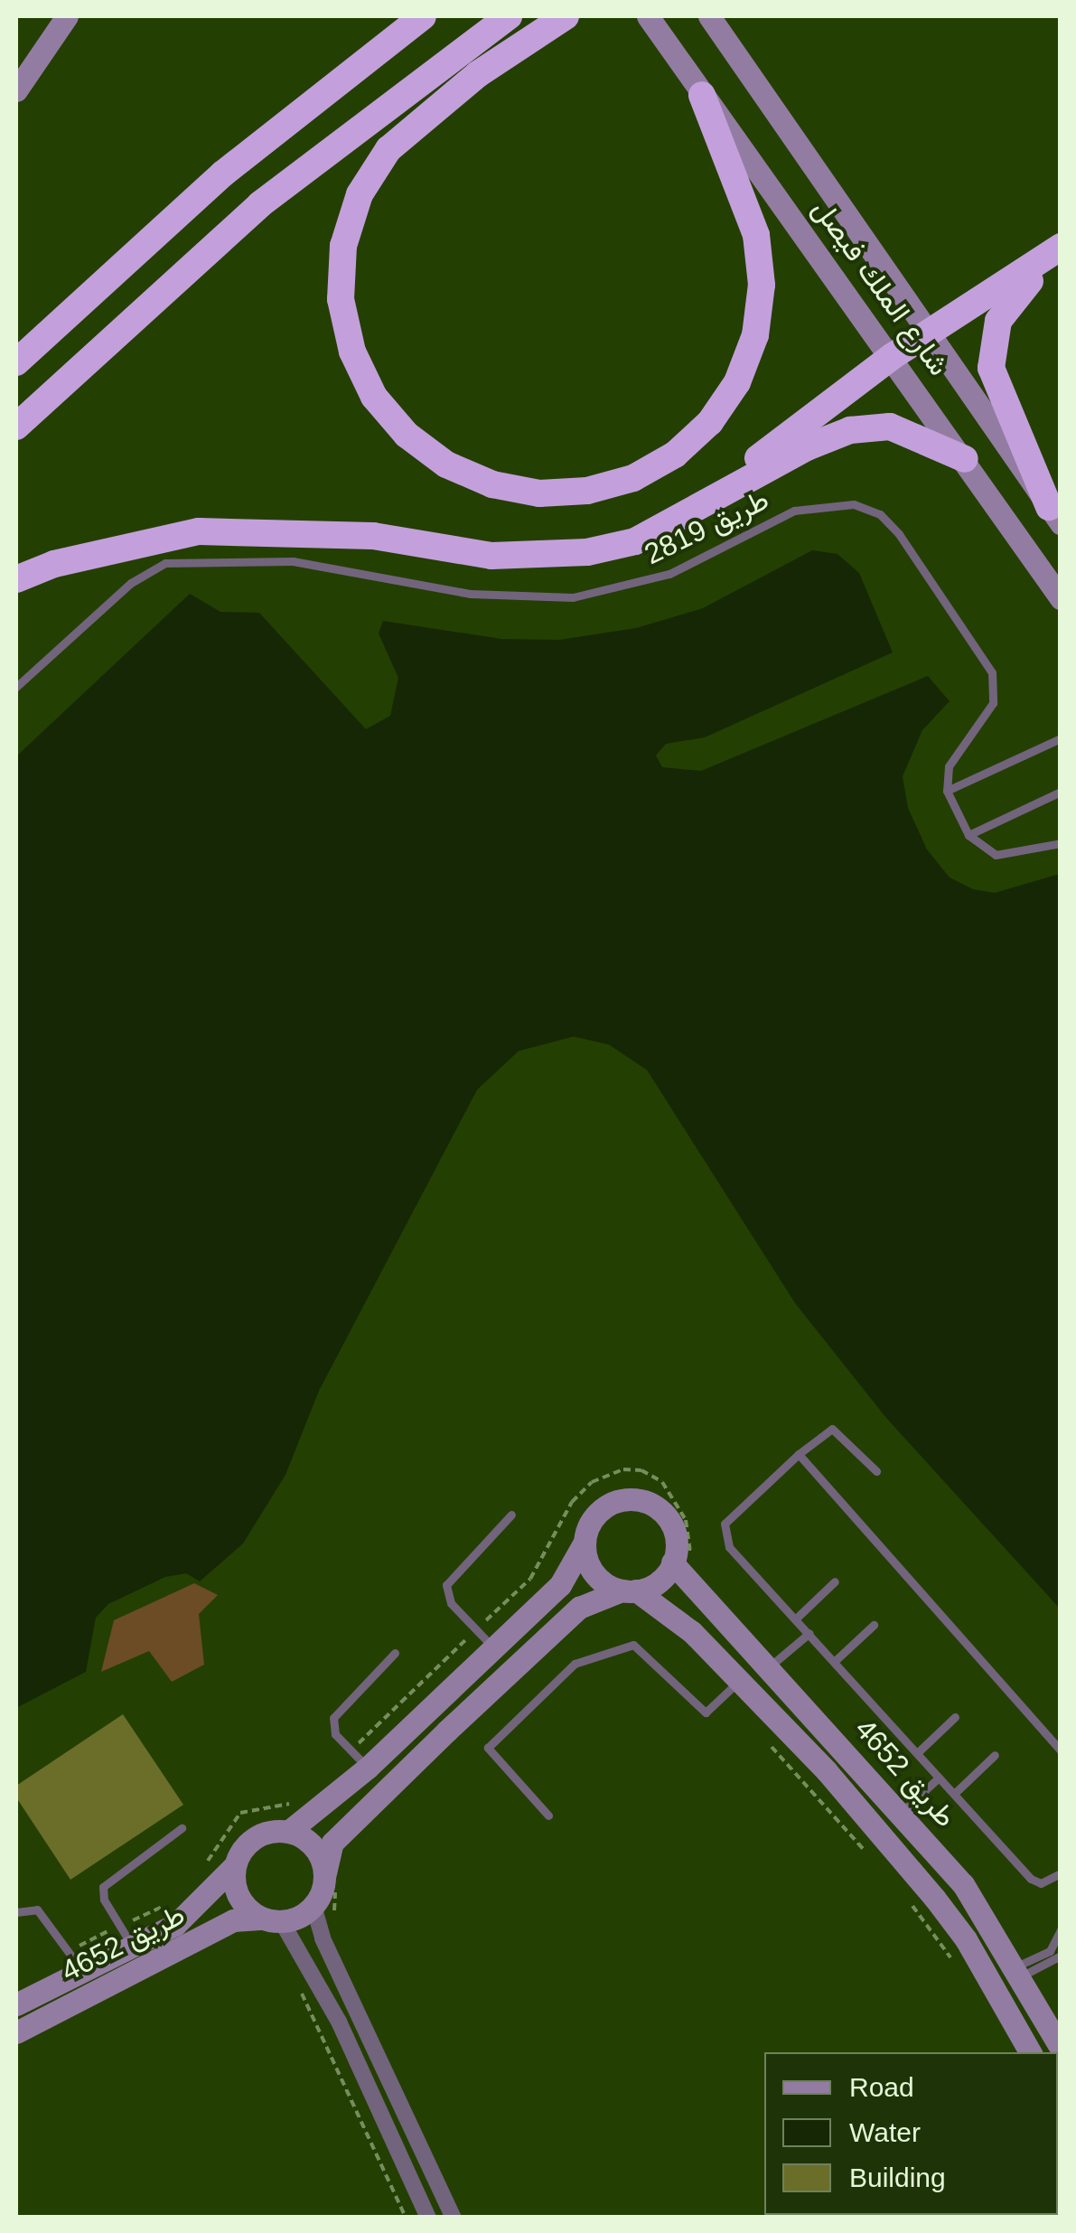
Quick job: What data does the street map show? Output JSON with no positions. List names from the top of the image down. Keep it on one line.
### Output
{"streets":{"street":["شارع الملك فيصل","طريق 4652"],"lane":["طريق 2819"]},"legend":["Road","Water","Building"]}
